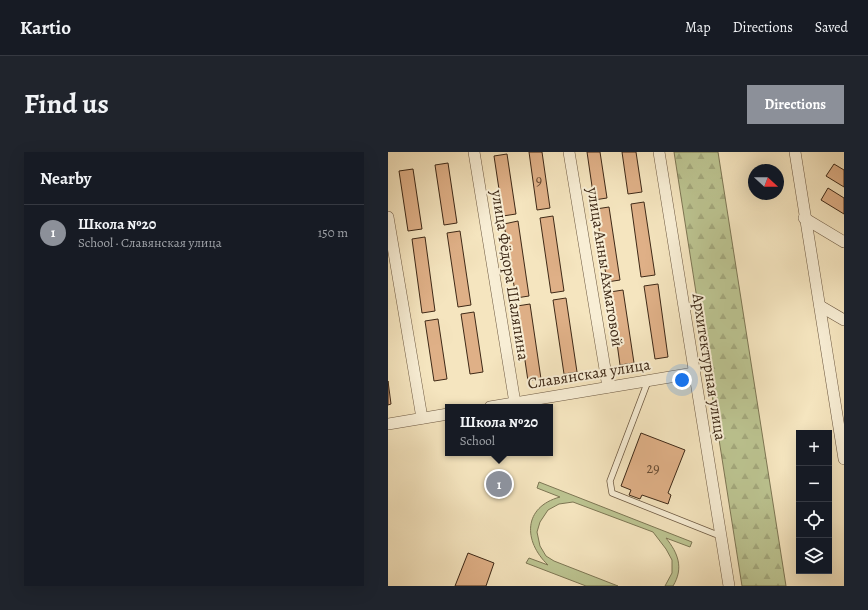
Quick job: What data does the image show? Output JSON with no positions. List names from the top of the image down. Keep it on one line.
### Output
{"streets":{"street":["улица Анны Ахматовой","улица Фёдора Шаляпина","Архитектурная улица","Славянская улица"]},"crossings":[["улица Анны Ахматовой","Славянская улица"],["улица Фёдора Шаляпина","Славянская улица"],["Архитектурная улица","Славянская улица"]],"house_numbers":["9","29"],"north":"right","page":{"header":"Kartio","nav":["Map","Directions","Saved"],"title":"Find us","buttons":"Directions","heading":"Nearby","list":[{"mark":"1","name":"Школа №20","note":"School · Славянская улица","value":"150 m"}],"popup":["Школа №20","School"],"map_buttons":["+","−"],"pins":"1"}}
